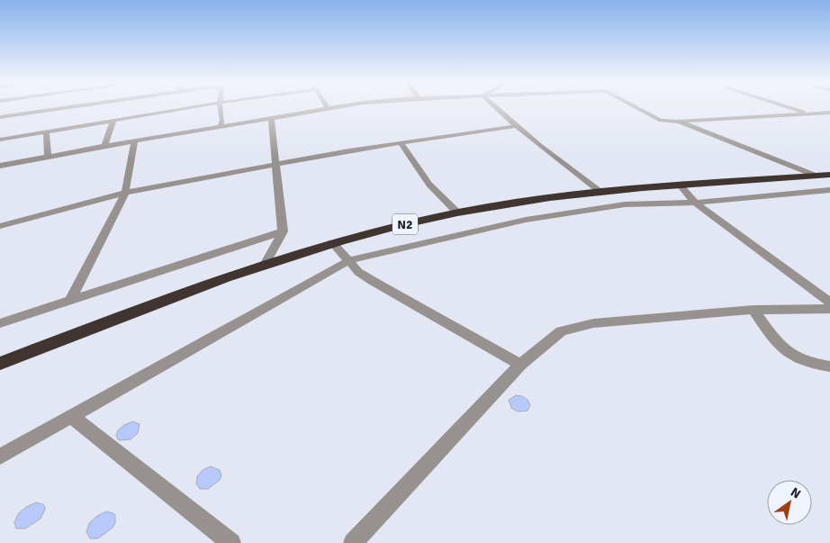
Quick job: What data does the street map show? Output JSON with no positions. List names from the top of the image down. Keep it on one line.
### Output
{"streets":{"highway":["N2"]},"north":"top right"}
